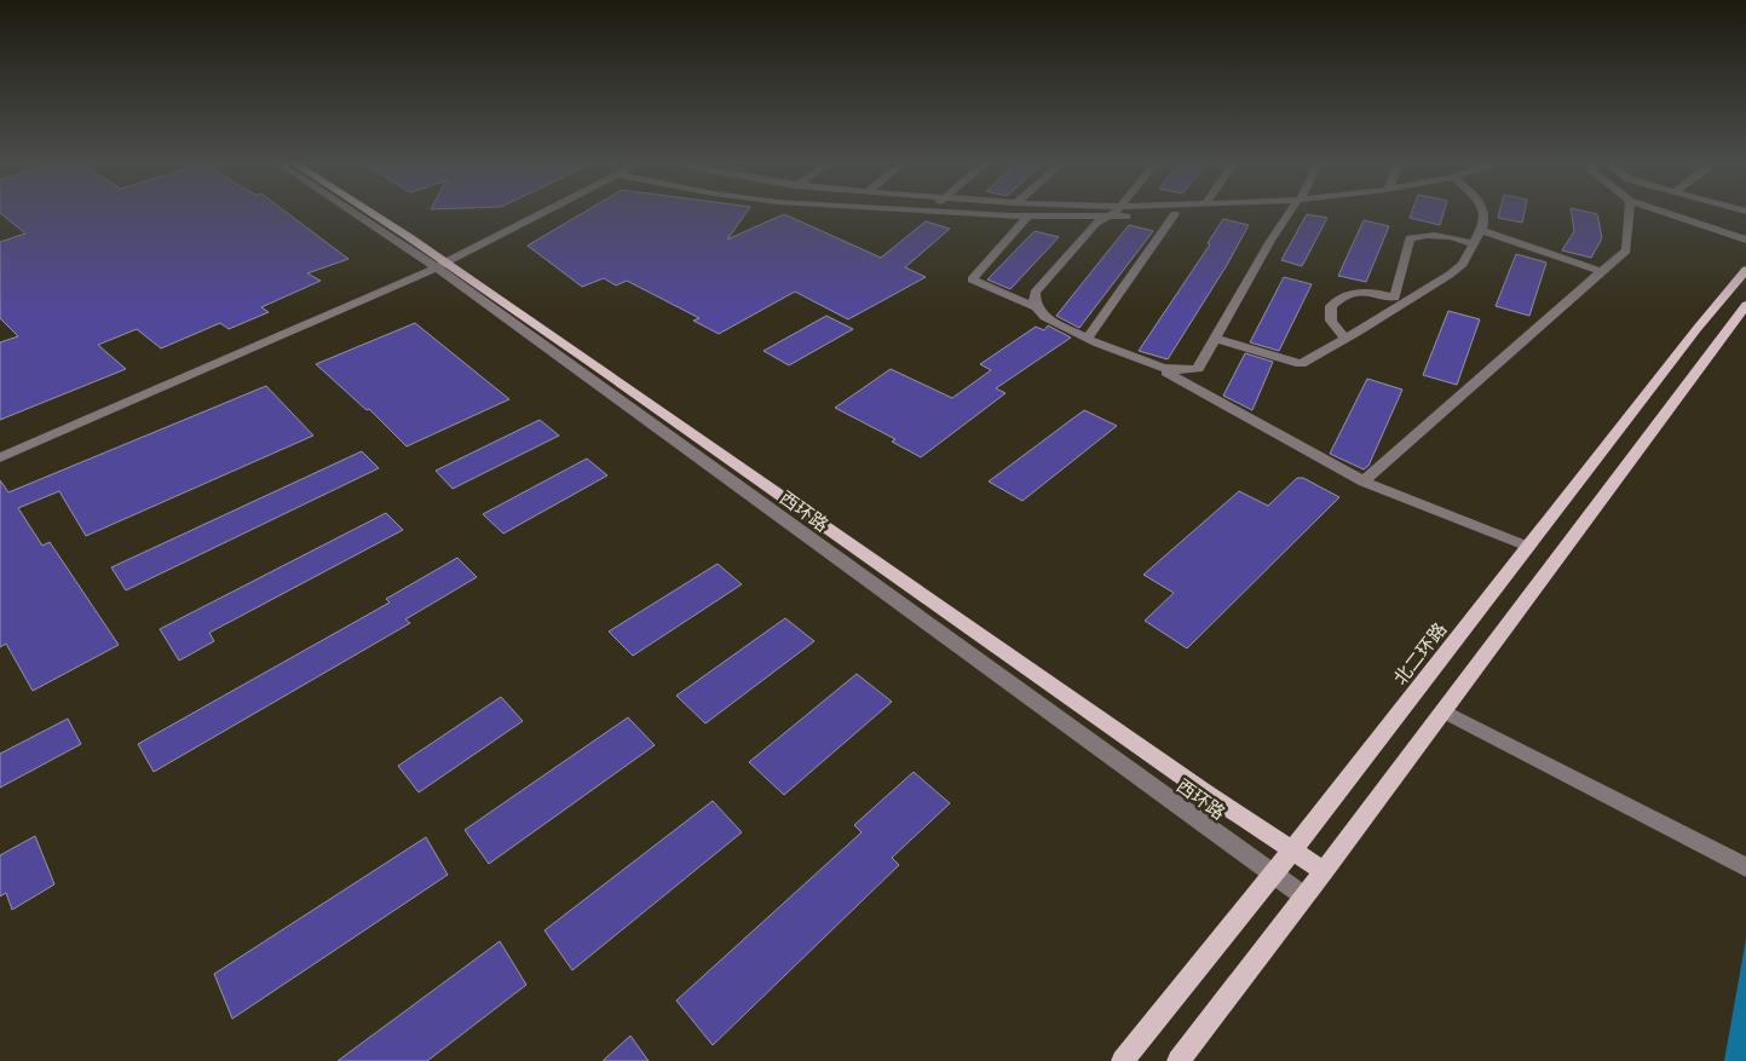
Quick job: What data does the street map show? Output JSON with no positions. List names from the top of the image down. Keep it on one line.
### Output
{"streets":{"main road":["西环路","北二环路"]},"crossings":[["西环路","北二环路"]]}
